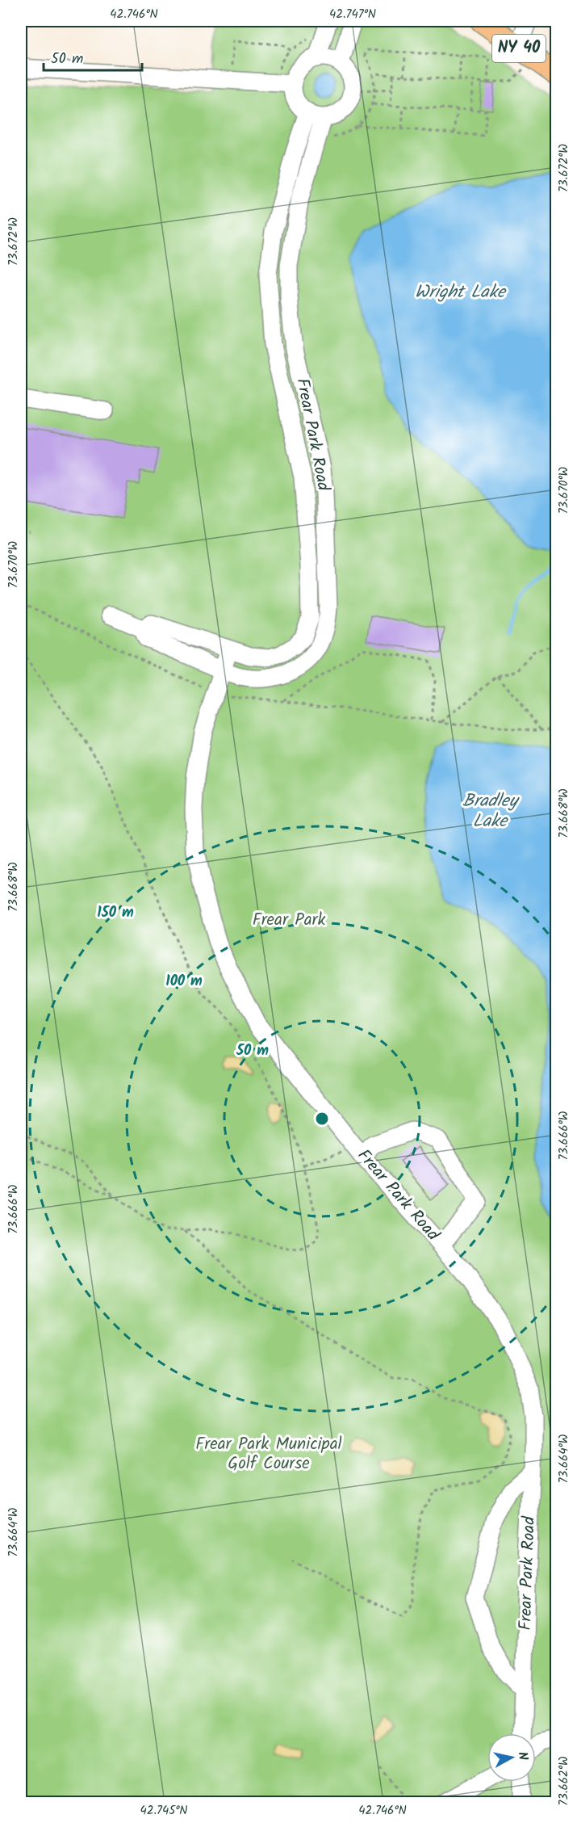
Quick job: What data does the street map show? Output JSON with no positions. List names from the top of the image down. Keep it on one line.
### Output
{"streets":{"main road":["NY 40"],"street":["Frear Park Road"]},"water":["Wright Lake","Bradley Lake"],"parks":["Frear Park","Frear Park Municipal Golf Course"],"scale_bar":"50 m","north":"right","coordinates":["42.746°N","42.747°N","73.672°W","73.670°W","73.668°W","73.666°W","73.664°W","73.662°W","42.745°N"],"rings":["150 m","100 m","50 m"]}
